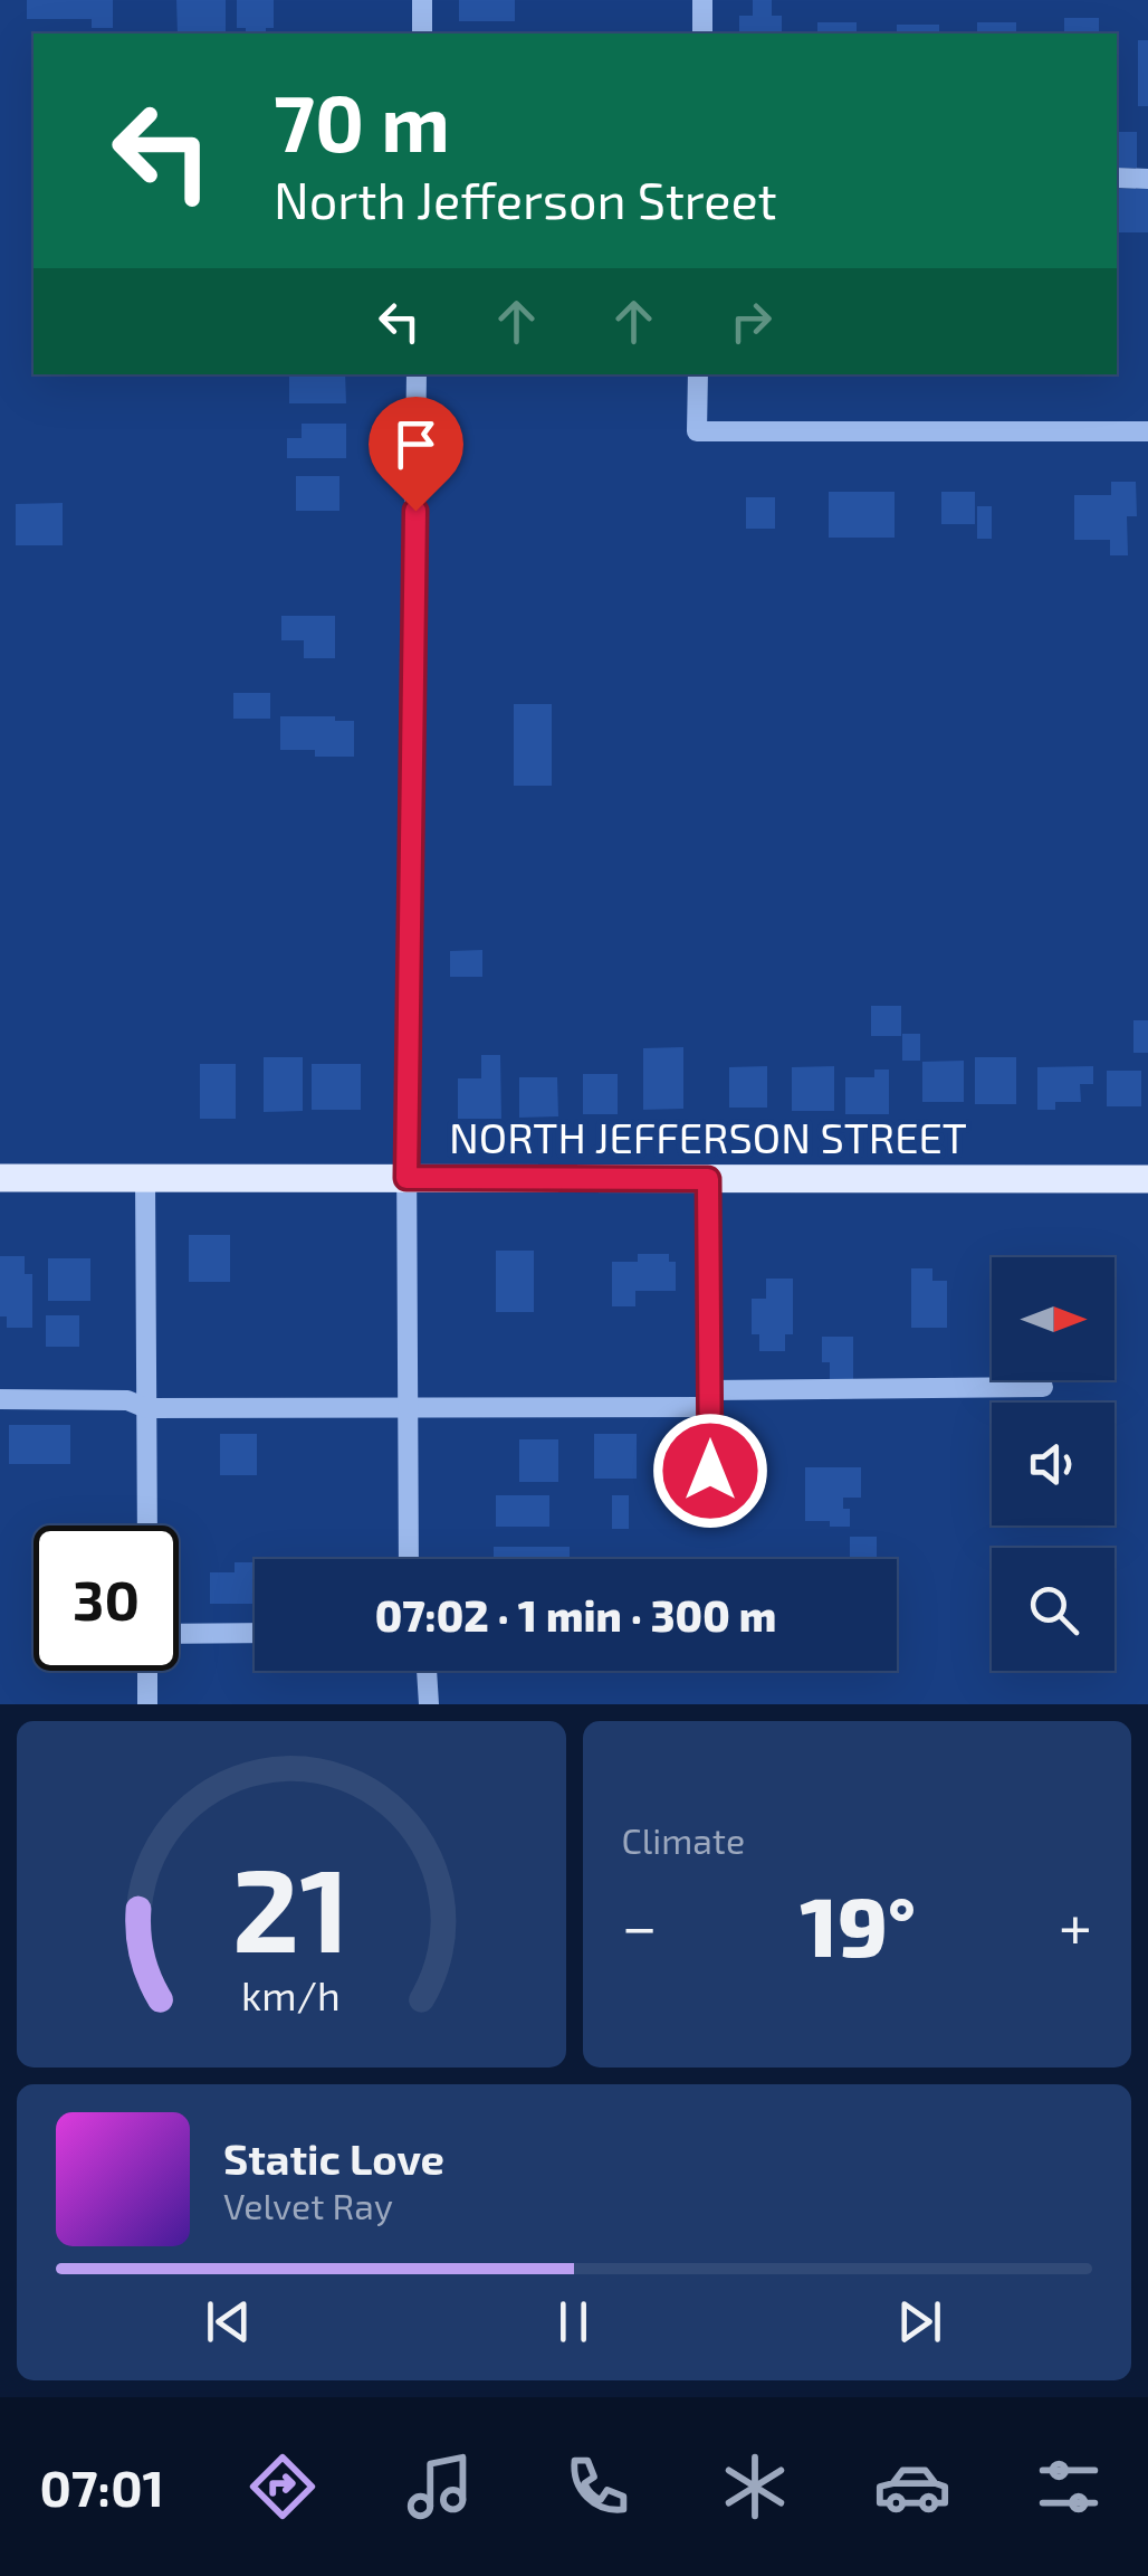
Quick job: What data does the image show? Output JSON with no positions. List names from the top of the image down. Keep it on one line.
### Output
{"streets":{"main road":["NORTH JEFFERSON STREET"]},"north":"right","page":{"turn":["70 m","North Jefferson Street"],"limit":"30","trip":"07:02 · 1 min · 300 m","tile":"Climate","heat":["−","19°","+"],"song":["Static Love","Velvet Ray"],"tabs":"07:01","gauge":["21","km/h"]}}
